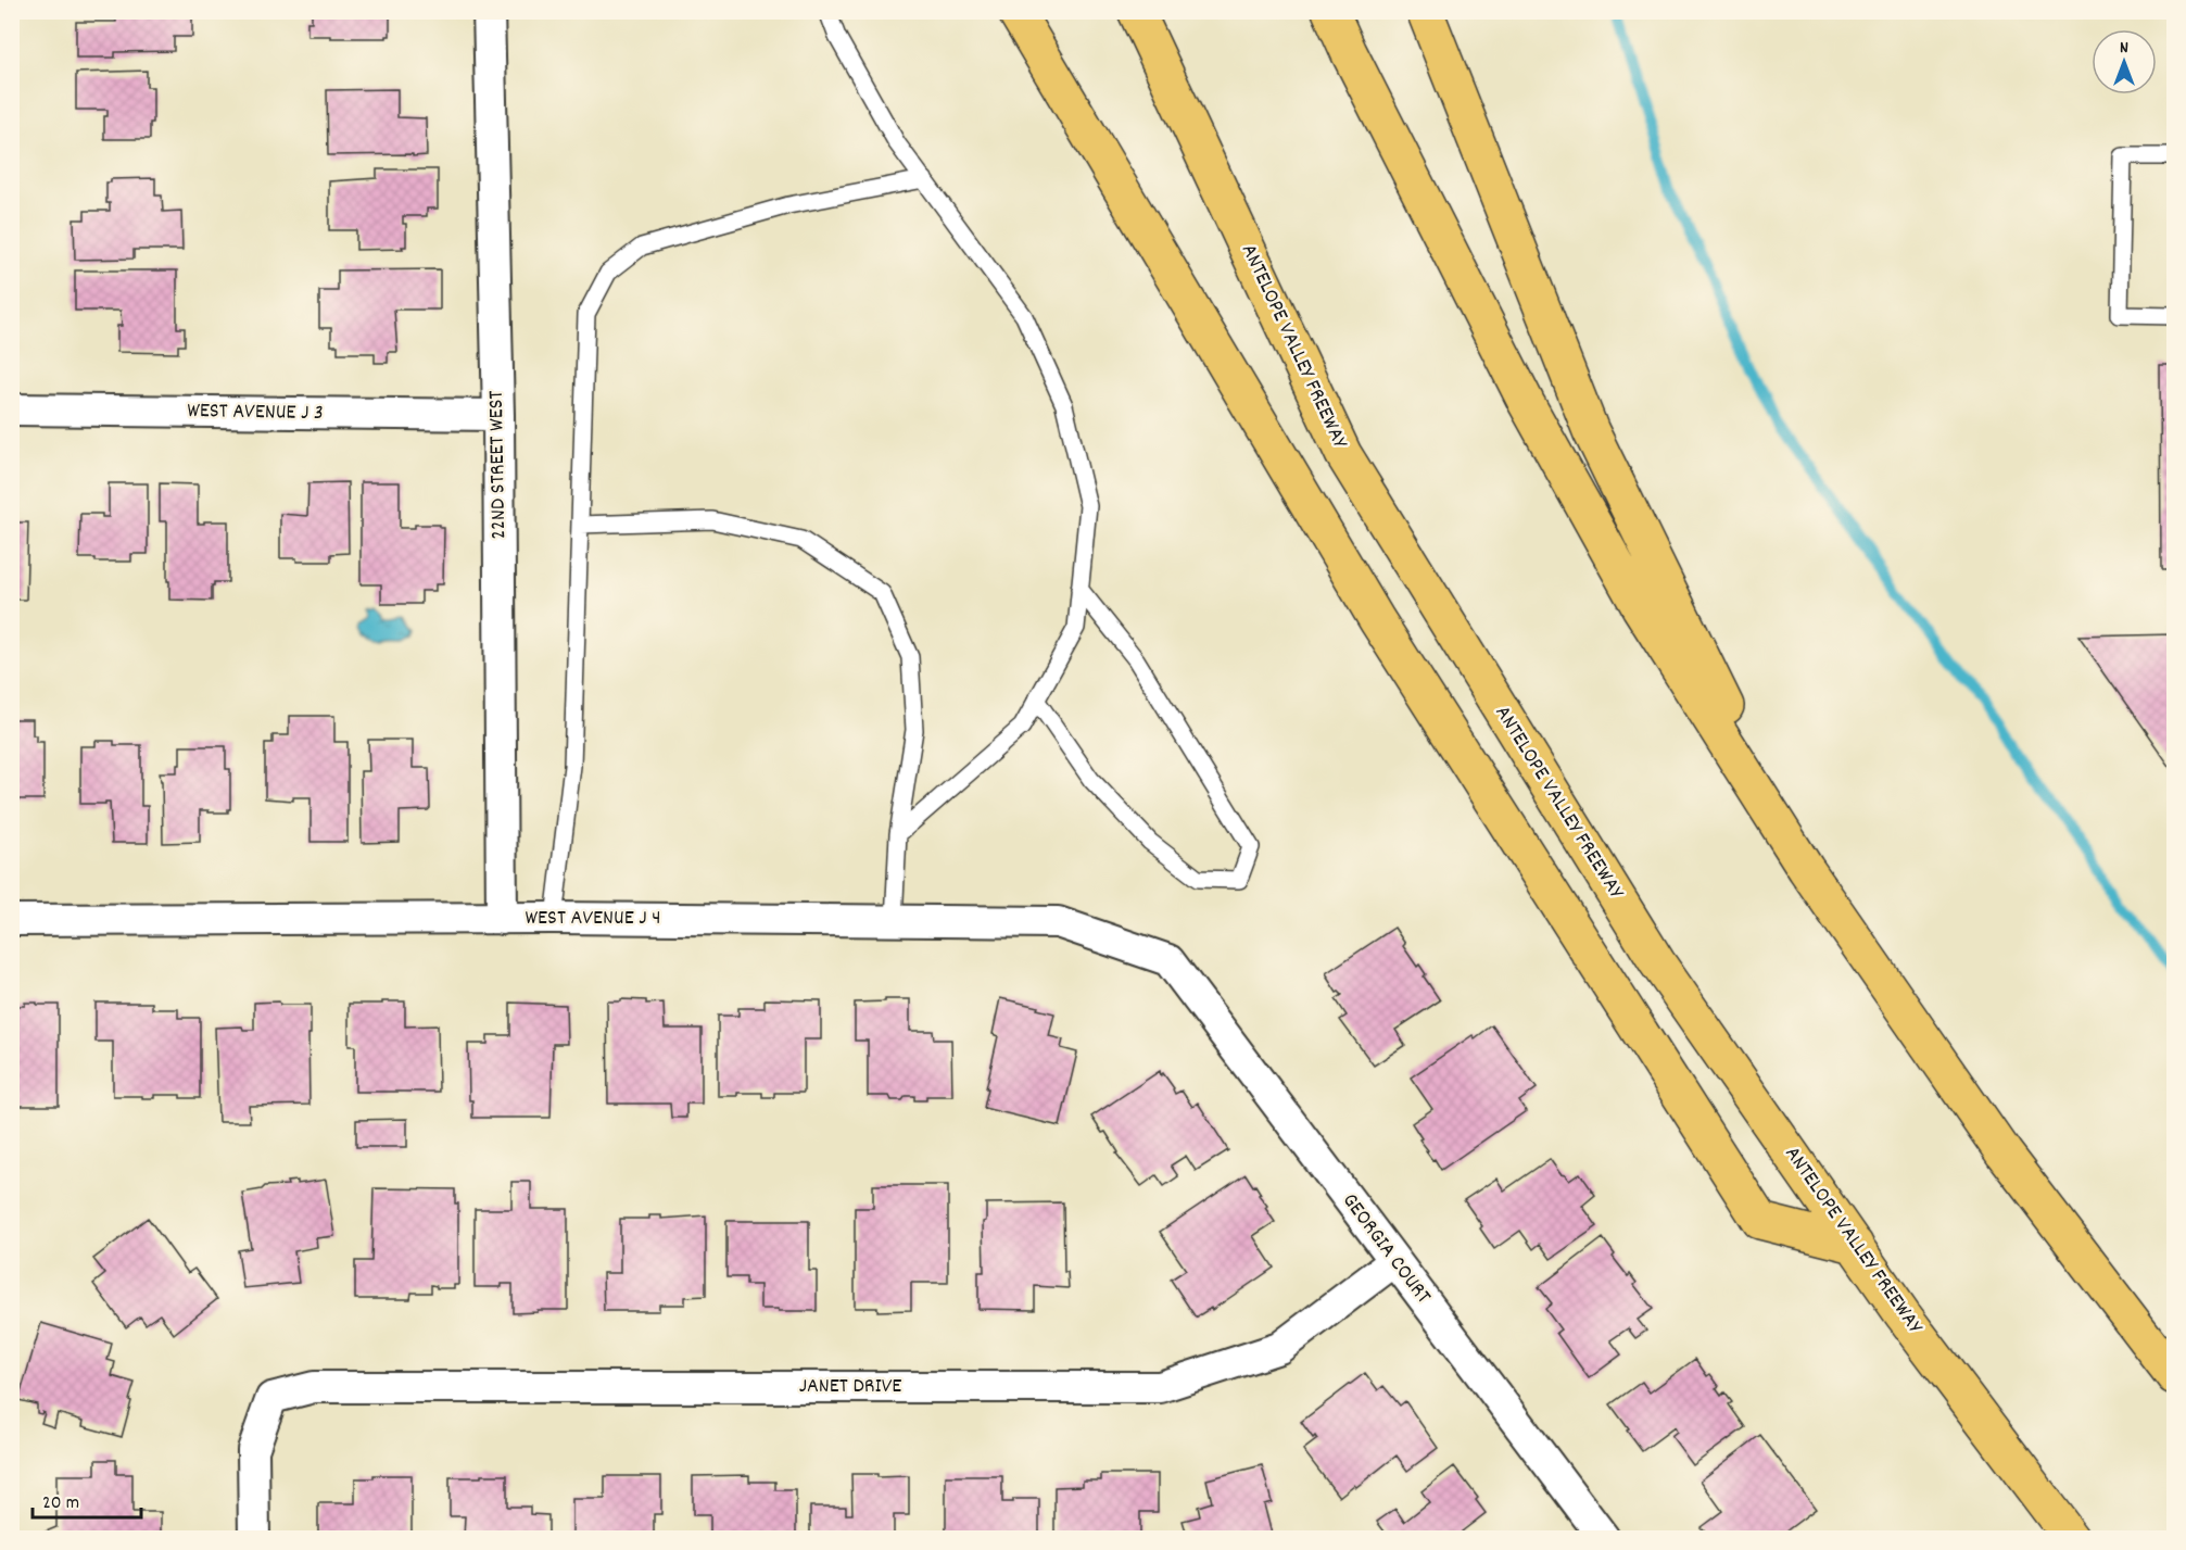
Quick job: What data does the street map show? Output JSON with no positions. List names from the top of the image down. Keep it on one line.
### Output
{"streets":{"highway":["ANTELOPE VALLEY FREEWAY"],"street":["WEST AVENUE J 3","22ND STREET WEST","WEST AVENUE J 4","GEORGIA COURT","JANET DRIVE"]},"crossings":[["WEST AVENUE J 3","22ND STREET WEST"],["22ND STREET WEST","WEST AVENUE J 4"],["WEST AVENUE J 4","GEORGIA COURT"],["GEORGIA COURT","JANET DRIVE"]],"scale_bar":"20 m","north":"top"}
